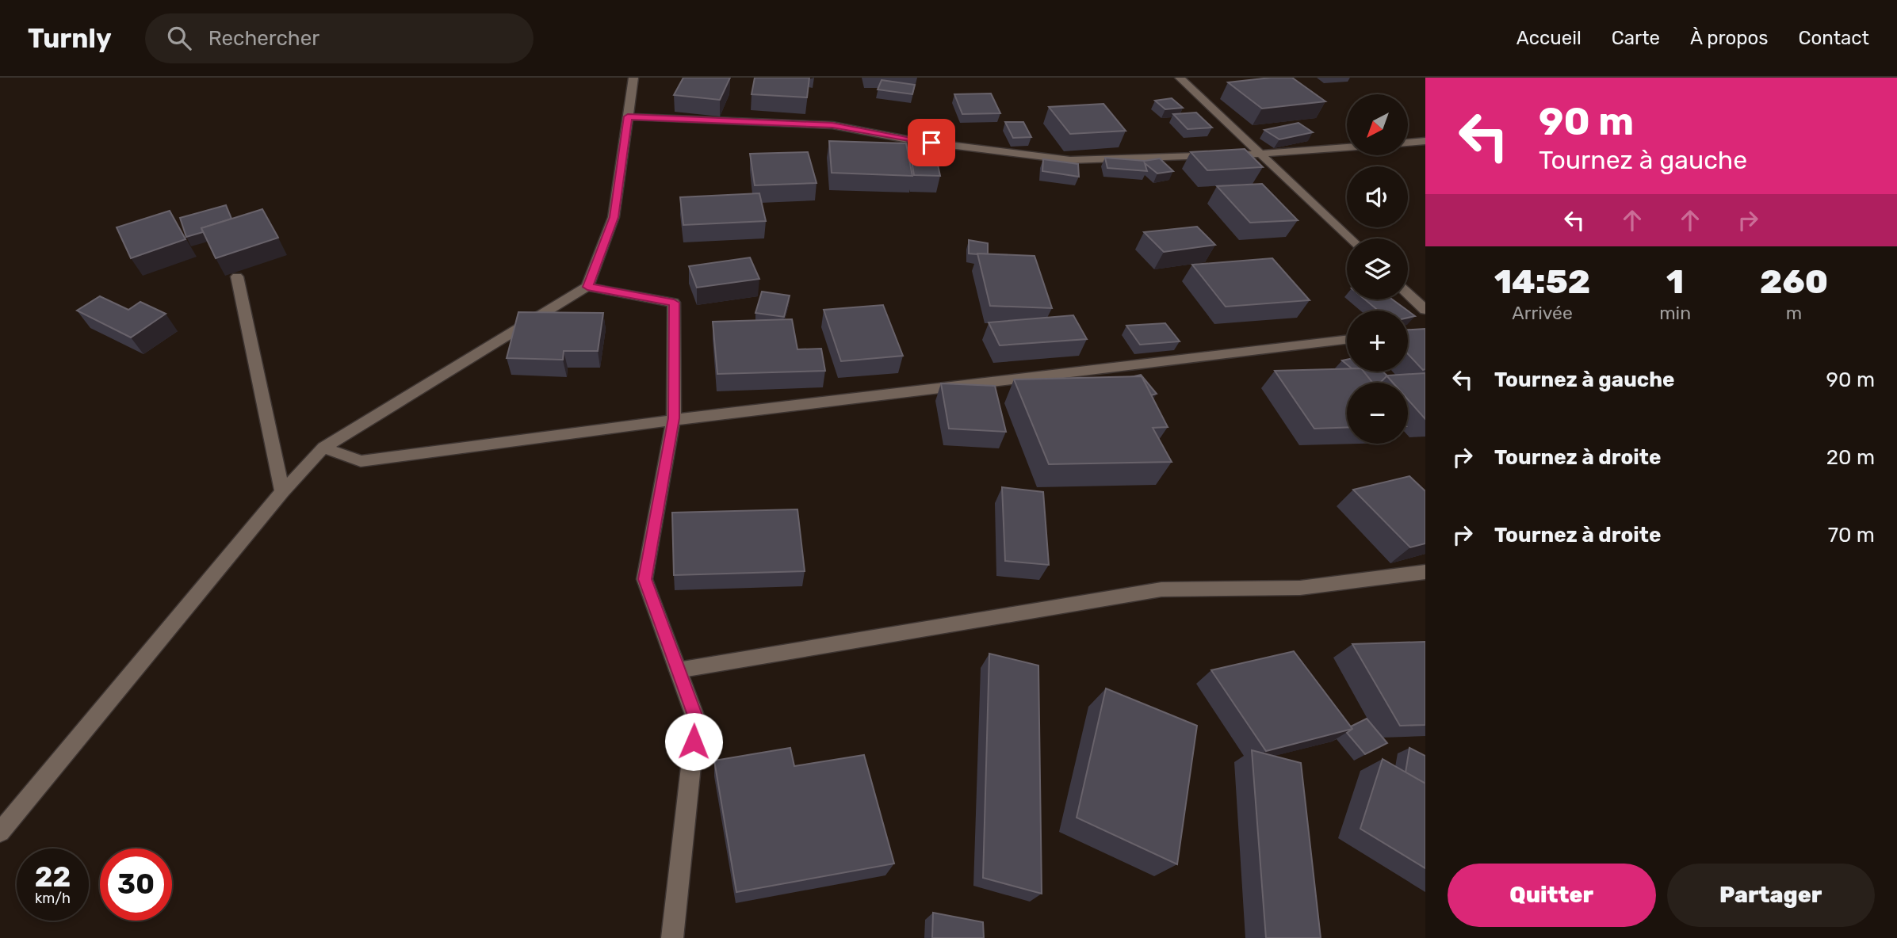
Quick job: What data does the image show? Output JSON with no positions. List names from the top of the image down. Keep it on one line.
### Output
{"north":"bottom left","page":{"header":"Turnly","search":"Rechercher","nav":["Accueil","Carte","À propos","Contact"],"turn":["90 m","Tournez à gauche"],"map_buttons":["+","−"],"eta":["14:52","Arrivée","1","min","260","m"],"list":[{"name":"Tournez à gauche","value":"90 m"},{"name":"Tournez à droite","value":"20 m"},{"name":"Tournez à droite","value":"70 m"}],"speed":"22 km/h","limit":"30","buttons":["Quitter","Partager"]}}
